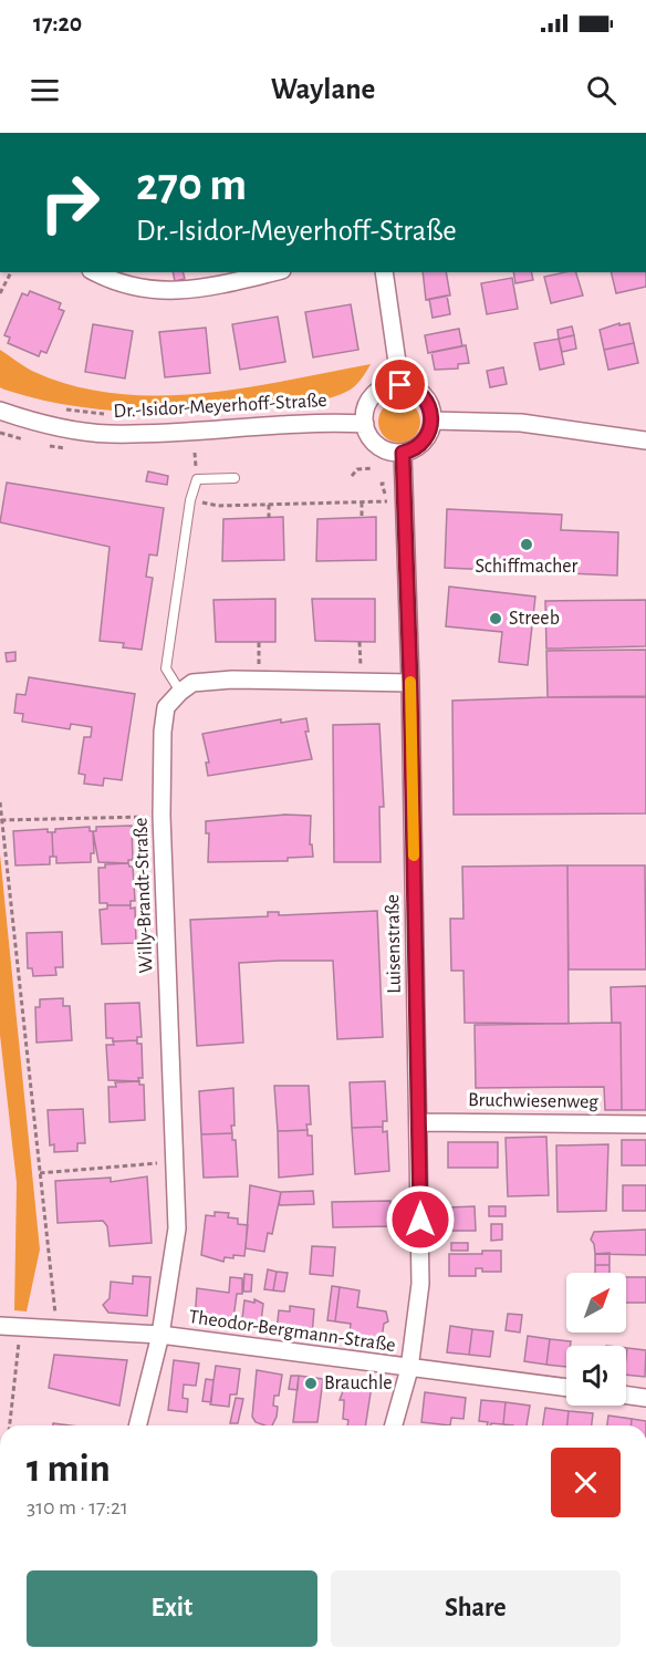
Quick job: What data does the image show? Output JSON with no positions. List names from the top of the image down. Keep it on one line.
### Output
{"streets":{"street":["Dr.-Isidor-Meyerhoff-Straße","Willy-Brandt-Straße","Luisenstraße","Bruchwiesenweg","Theodor-Bergmann-Straße"]},"crossings":[["Dr.-Isidor-Meyerhoff-Straße","Luisenstraße"],["Willy-Brandt-Straße","Theodor-Bergmann-Straße"],["Luisenstraße","Bruchwiesenweg"],["Luisenstraße","Theodor-Bergmann-Straße"]],"places":["Schiffmacher","Streeb","Brauchle"],"north":"top right","page":{"status":"17:20","header":"Waylane","turn":["270 m","Dr.-Isidor-Meyerhoff-Straße"],"heading":["1 min","310 m · 17:21"],"buttons":["Exit","Share"]}}
